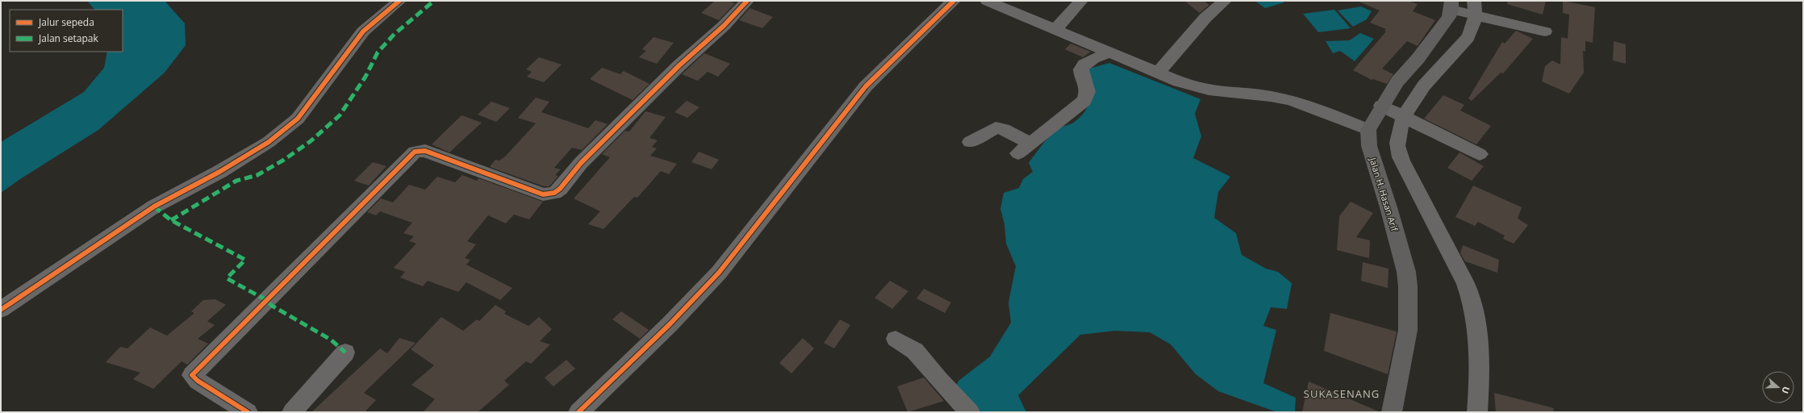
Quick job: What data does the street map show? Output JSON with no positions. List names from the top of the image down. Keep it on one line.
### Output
{"streets":{"main road":["Jalan H. Hasan Arif"]},"districts":["SUKASENANG"],"legend":["Jalur sepeda","Jalan setapak"],"north":"right"}
